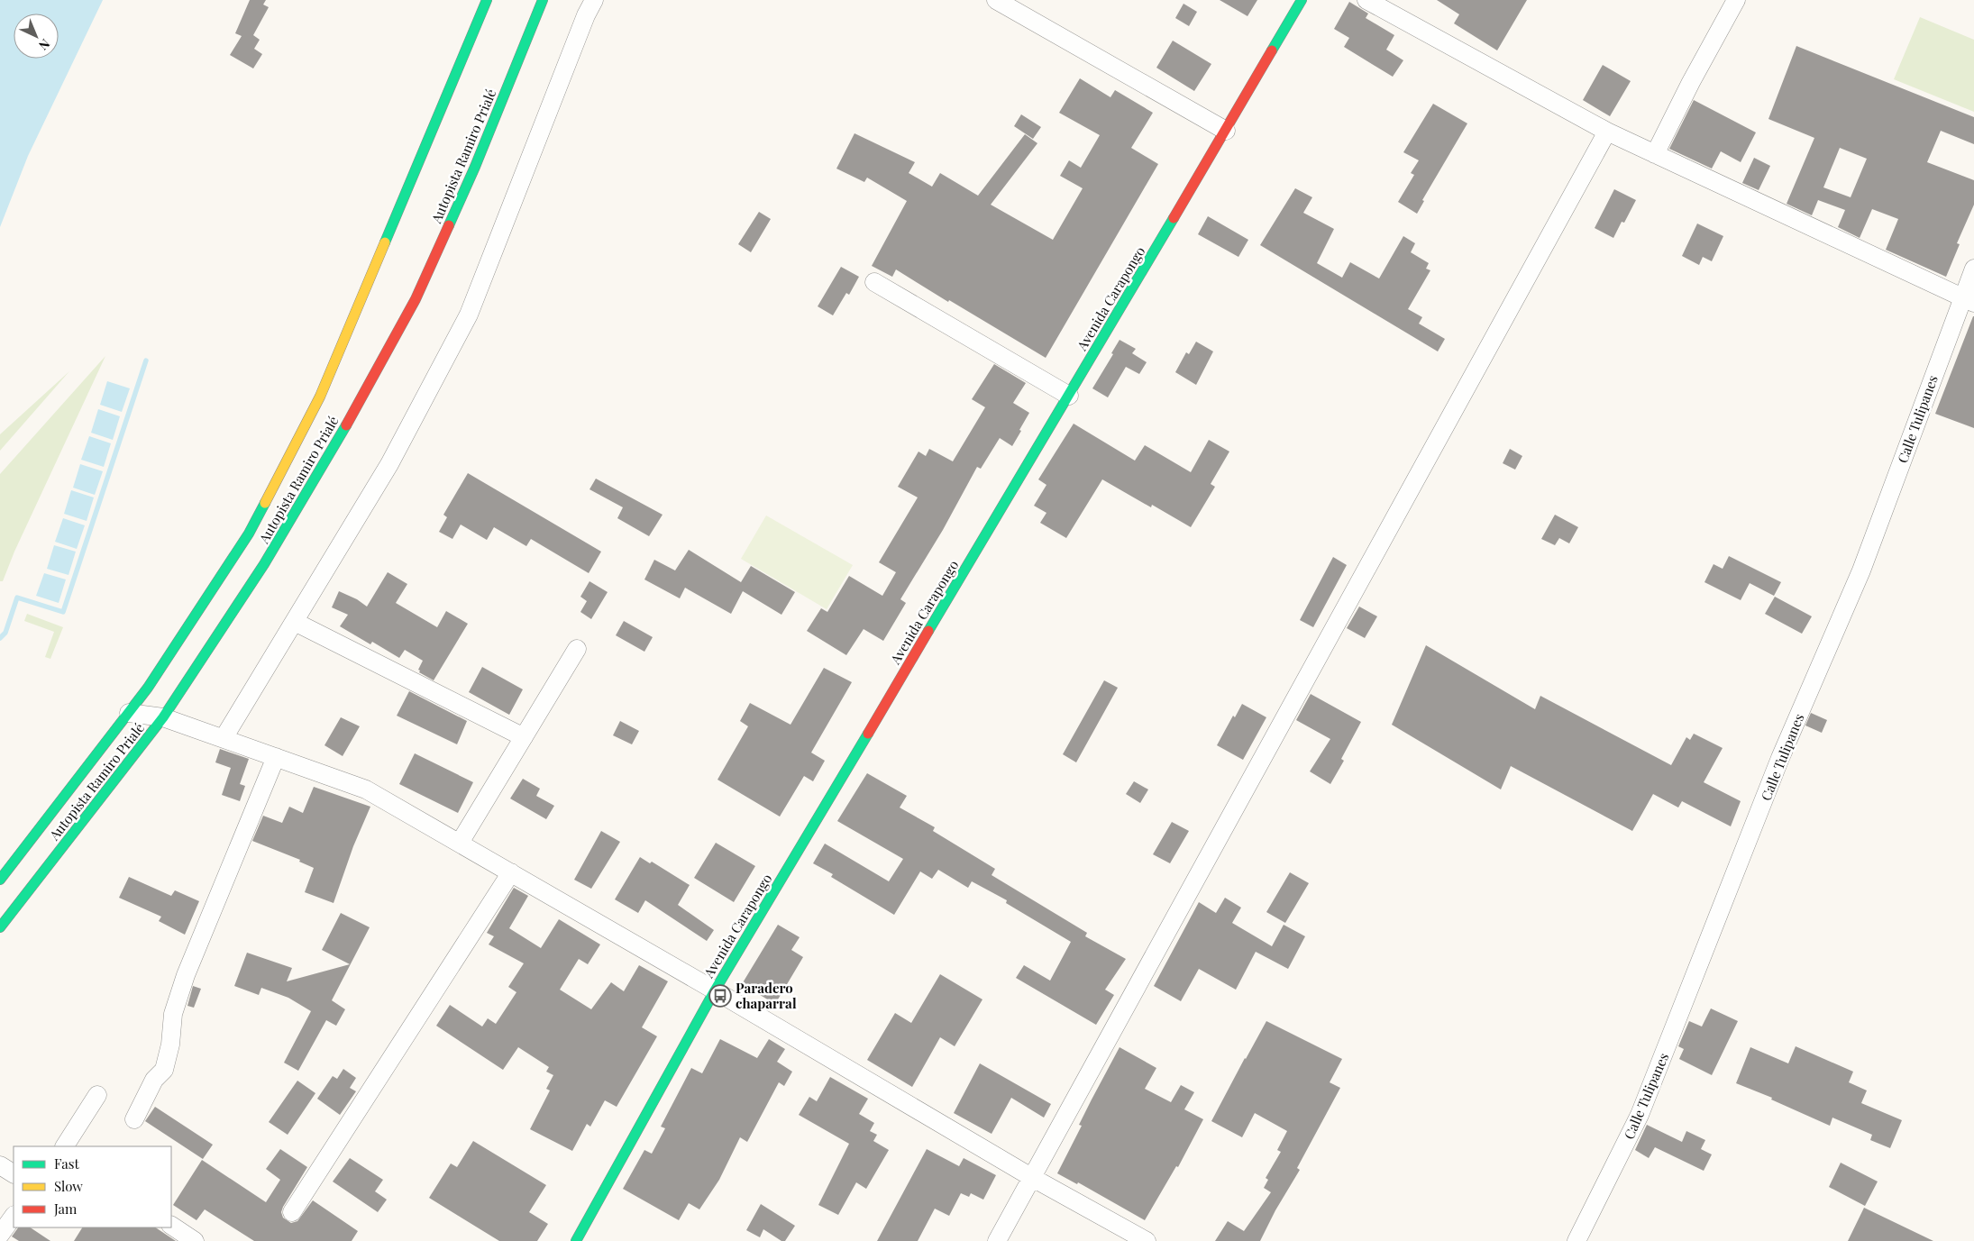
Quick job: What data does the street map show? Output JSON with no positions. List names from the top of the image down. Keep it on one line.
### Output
{"streets":{"main road":["Autopista Ramiro Prialé","Avenida Carapongo"],"street":["Calle Tulipanes"]},"places":{"bus stop":["Paradero chaparral"]},"legend":["Fast","Slow","Jam"],"north":"bottom right"}
